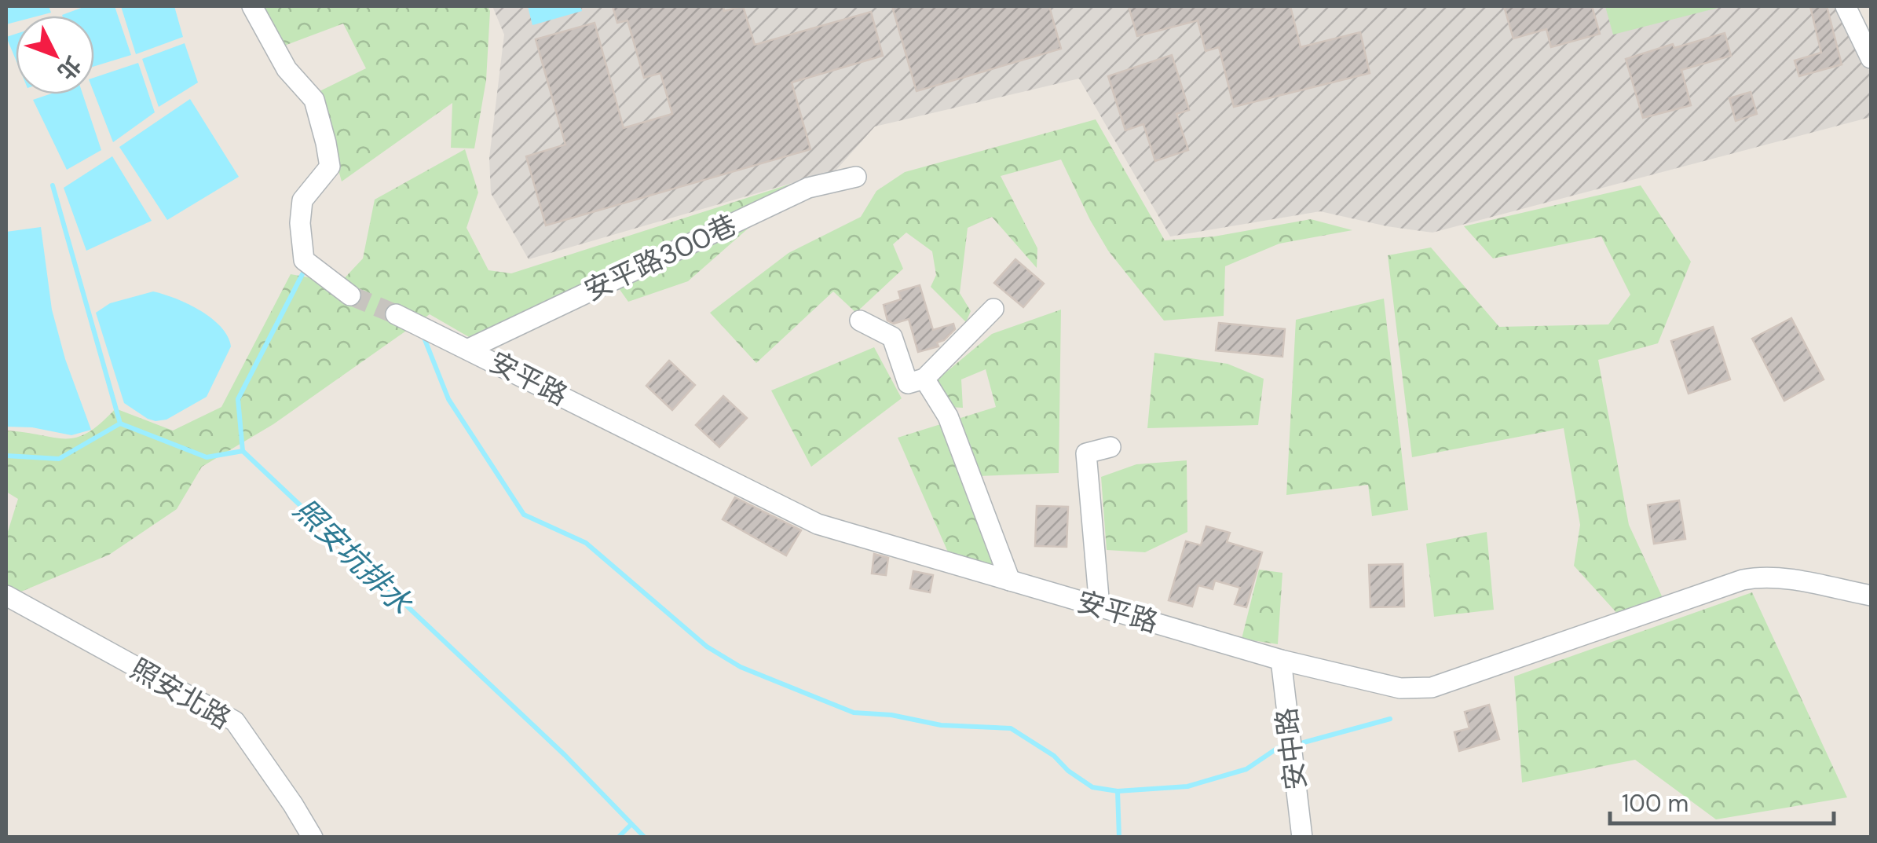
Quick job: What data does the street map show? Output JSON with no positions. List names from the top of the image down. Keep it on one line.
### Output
{"streets":{"street":["安平路300巷","安平路","照安北路","安中路"]},"crossings":[["安平路300巷","安平路"],["安平路","安中路"]],"water":["照安坑排水"],"scale_bar":"100 m","north":"bottom right"}
